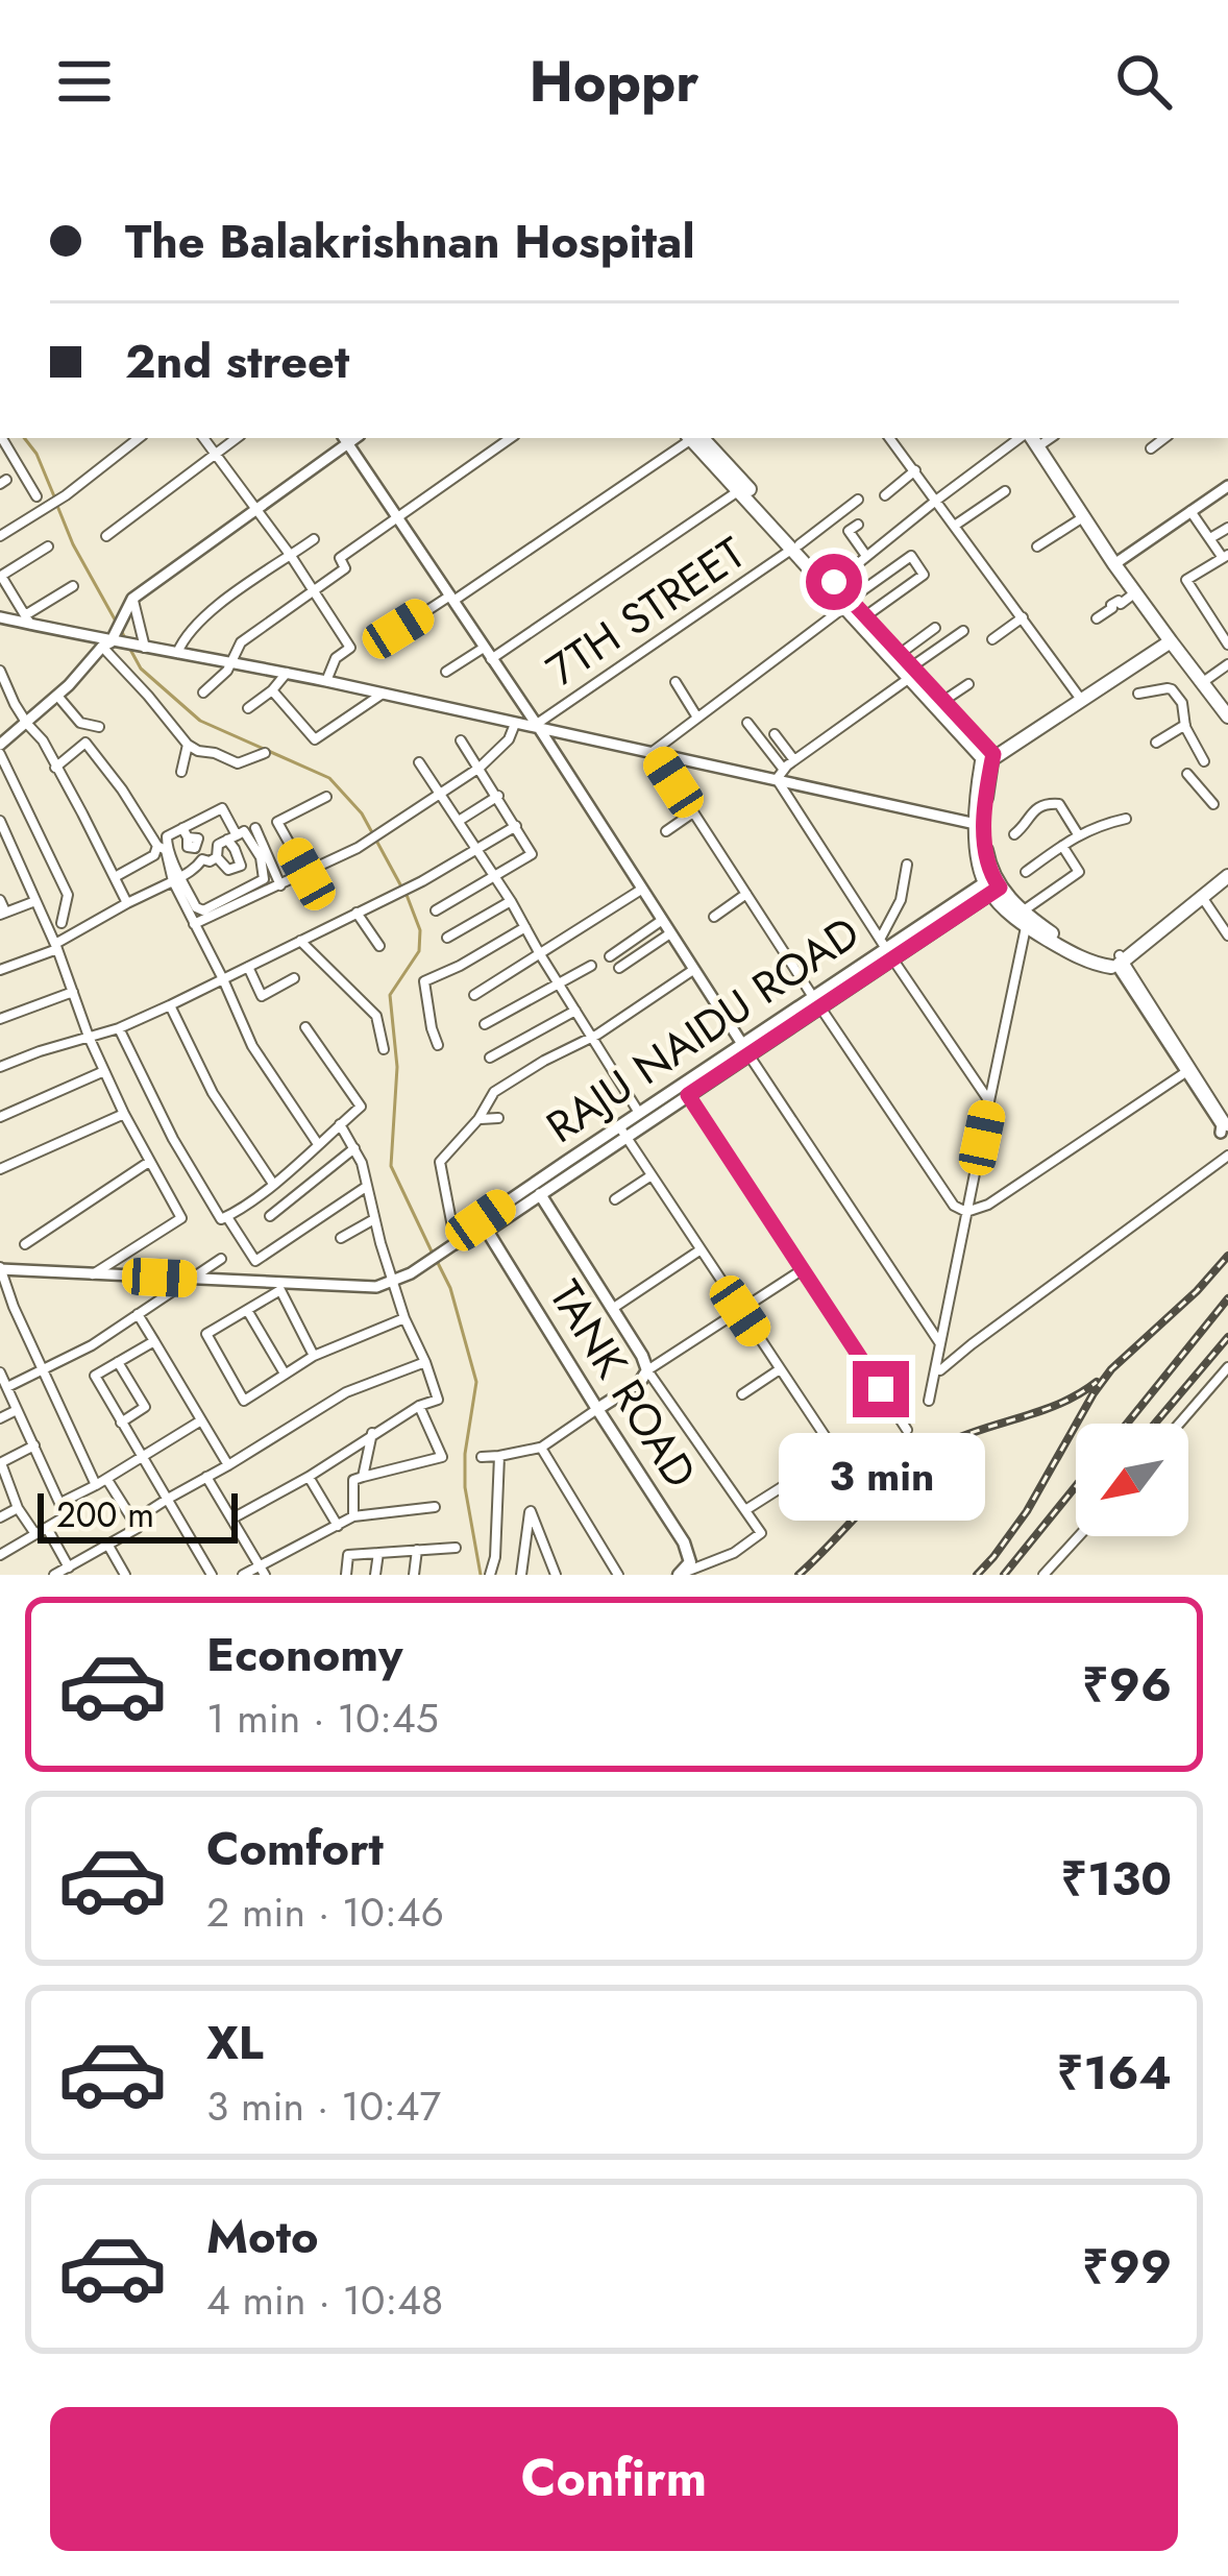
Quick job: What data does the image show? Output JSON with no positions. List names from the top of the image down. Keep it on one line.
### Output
{"streets":{"main road":["RAJU NAIDU ROAD","TANK ROAD"],"street":["7TH STREET"]},"crossings":[["RAJU NAIDU ROAD","TANK ROAD"]],"scale_bar":"200 m","north":"bottom left","page":{"header":"Hoppr","banner":["The Balakrishnan Hospital","2nd street"],"bubble":"3 min","scale":"200 m","list":[{"name":"Economy","note":"1 min · 10:45","value":"₹96"},{"name":"Comfort","note":"2 min · 10:46","value":"₹130"},{"name":"XL","note":"3 min · 10:47","value":"₹164"},{"name":"Moto","note":"4 min · 10:48","value":"₹99"}],"buttons":"Confirm"}}
